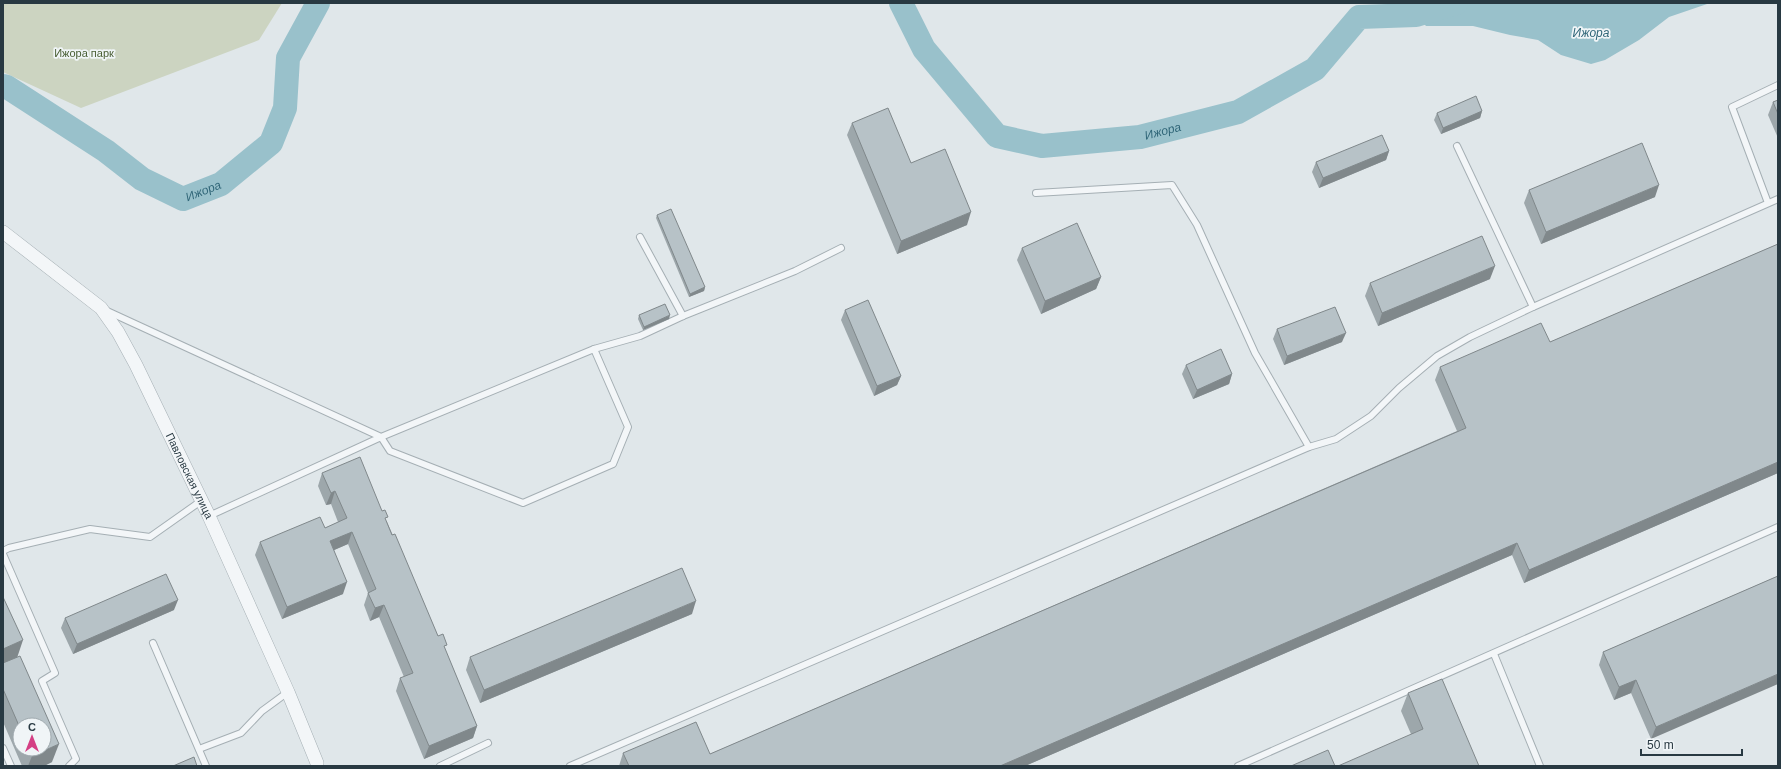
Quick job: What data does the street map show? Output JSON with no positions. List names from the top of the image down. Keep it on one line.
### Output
{"streets":{"street":["Павловская улица"]},"water":["Ижора"],"parks":["Ижора парк"],"scale_bar":"50 m","north":"top"}
